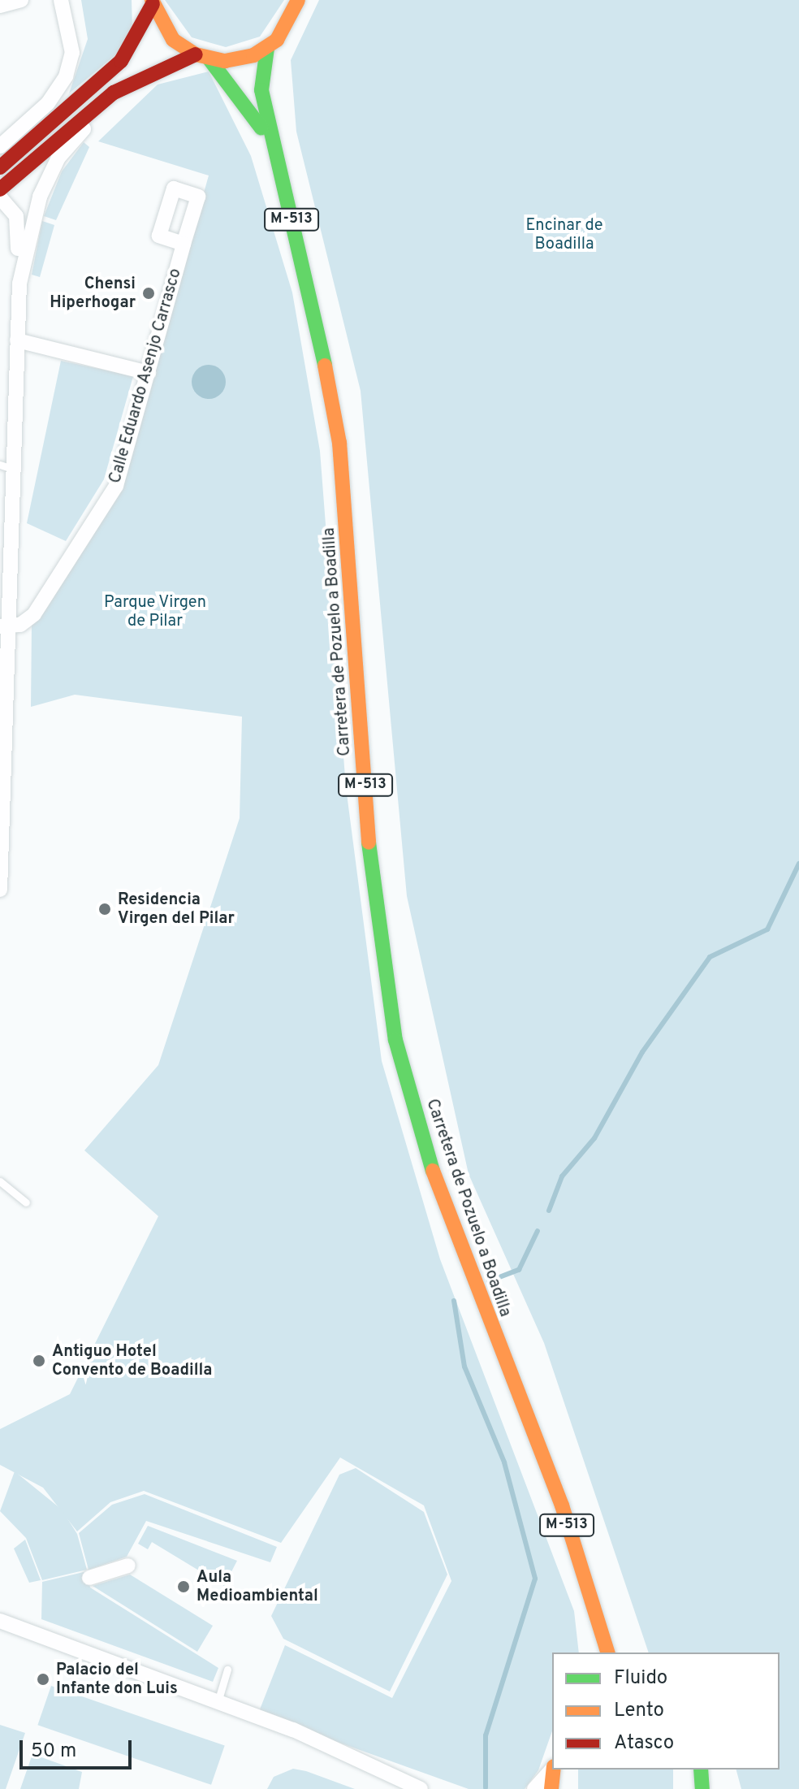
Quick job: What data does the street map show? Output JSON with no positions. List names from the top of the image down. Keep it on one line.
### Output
{"streets":{"main road":["M-513","Carretera de Pozuelo a Boadilla"],"street":["Calle Eduardo Asenjo Carrasco"]},"crossings":[["M-513","Carretera de Pozuelo a Boadilla"]],"parks":["Encinar de Boadilla","Parque Virgen de Pilar"],"places":["Chensi Hiperhogar","Residencia Virgen del Pilar","Antiguo Hotel Convento de Boadilla","Aula Medioambiental","Palacio del Infante don Luis"],"legend":["Fluido","Lento","Atasco"],"scale_bar":"50 m"}
